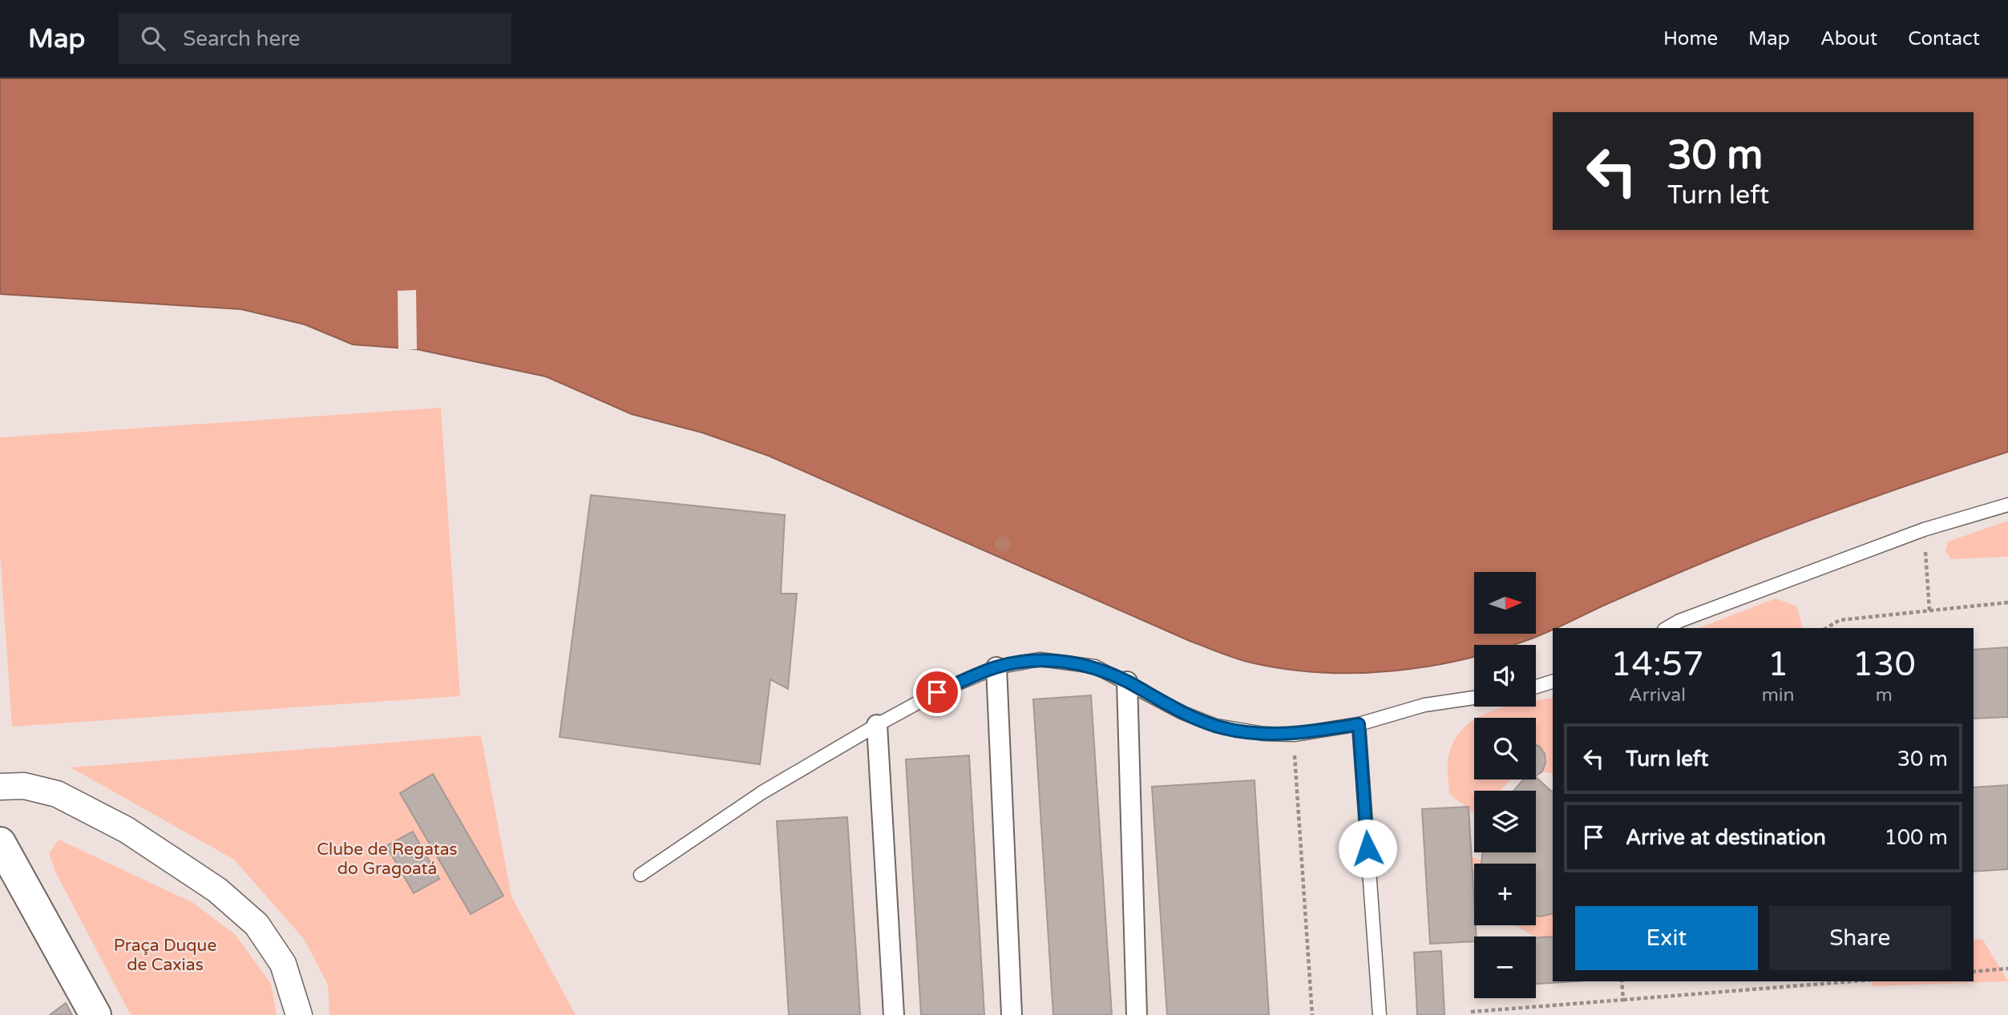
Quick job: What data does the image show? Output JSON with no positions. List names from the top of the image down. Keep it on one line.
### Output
{"parks":["Clube de Regatas do Gragoatá","Praça Duque de Caxias"],"north":"right","page":{"header":"Map","search":"Search here","nav":["Home","Map","About","Contact"],"turn":["30 m","Turn left"],"map_buttons":["+","−"],"eta":["14:57","Arrival","1","min","130","m"],"list":[{"name":"Turn left","value":"30 m"},{"name":"Arrive at destination","value":"100 m"}],"buttons":["Exit","Share"]}}
